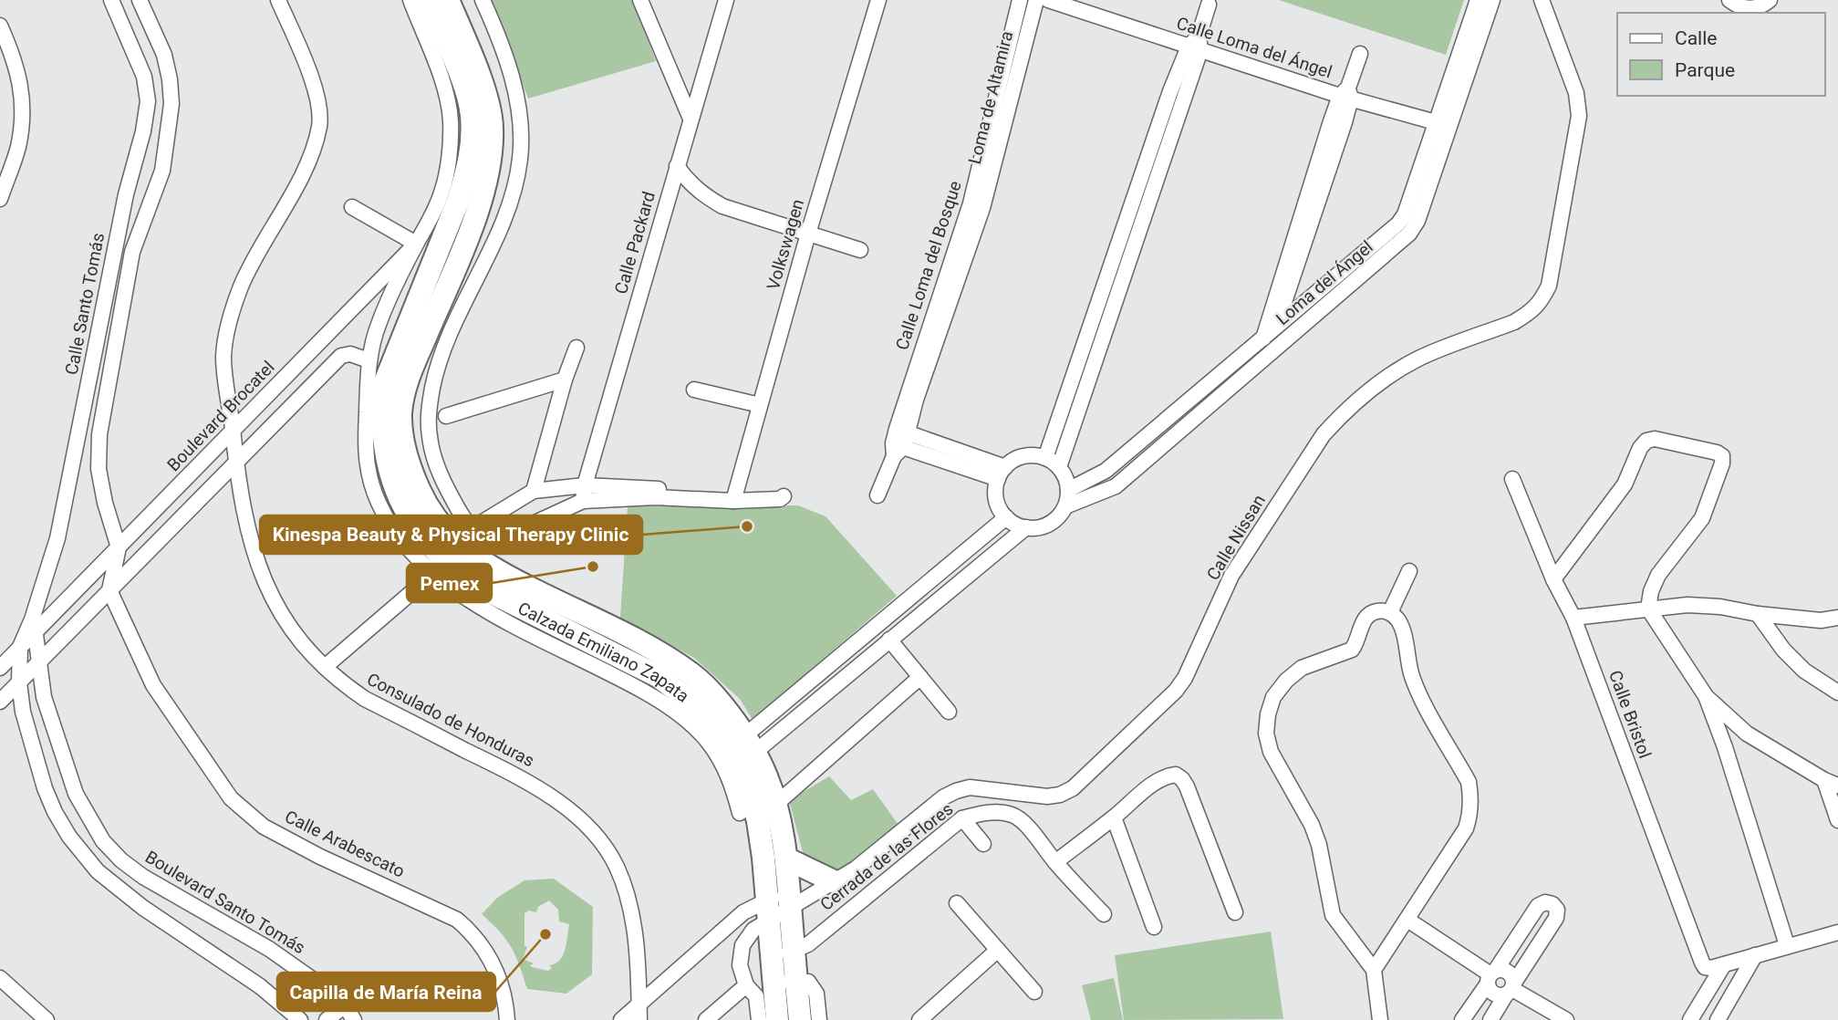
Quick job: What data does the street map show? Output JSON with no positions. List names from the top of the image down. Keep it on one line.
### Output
{"streets":{"main road":["Calzada Emiliano Zapata"],"street":["Calle Loma del Ángel","Loma de Altamira","Calle Packard","Volkswagen","Calle Loma del Bosque","Loma del Ángel","Calle Santo Tomás","Boulevard Brocatel","Calle Nissan","Calle Bristol","Consulado de Honduras","Calle Arabescato","Cerrada de las Flores","Boulevard Santo Tomás"]},"crossings":[["Calle Loma del Ángel","Loma del Ángel"],["Loma de Altamira","Calle Loma del Bosque"],["Calle Santo Tomás","Boulevard Brocatel"],["Calle Santo Tomás","Calle Arabescato"],["Calle Santo Tomás","Boulevard Santo Tomás"],["Boulevard Brocatel","Consulado de Honduras"],["Boulevard Brocatel","Boulevard Santo Tomás"],["Calle Nissan","Calzada Emiliano Zapata"],["Calzada Emiliano Zapata","Cerrada de las Flores"]],"places":["Kinespa Beauty & Physical Therapy Clinic","Pemex","Capilla de María Reina"],"legend":["Calle","Parque"]}
